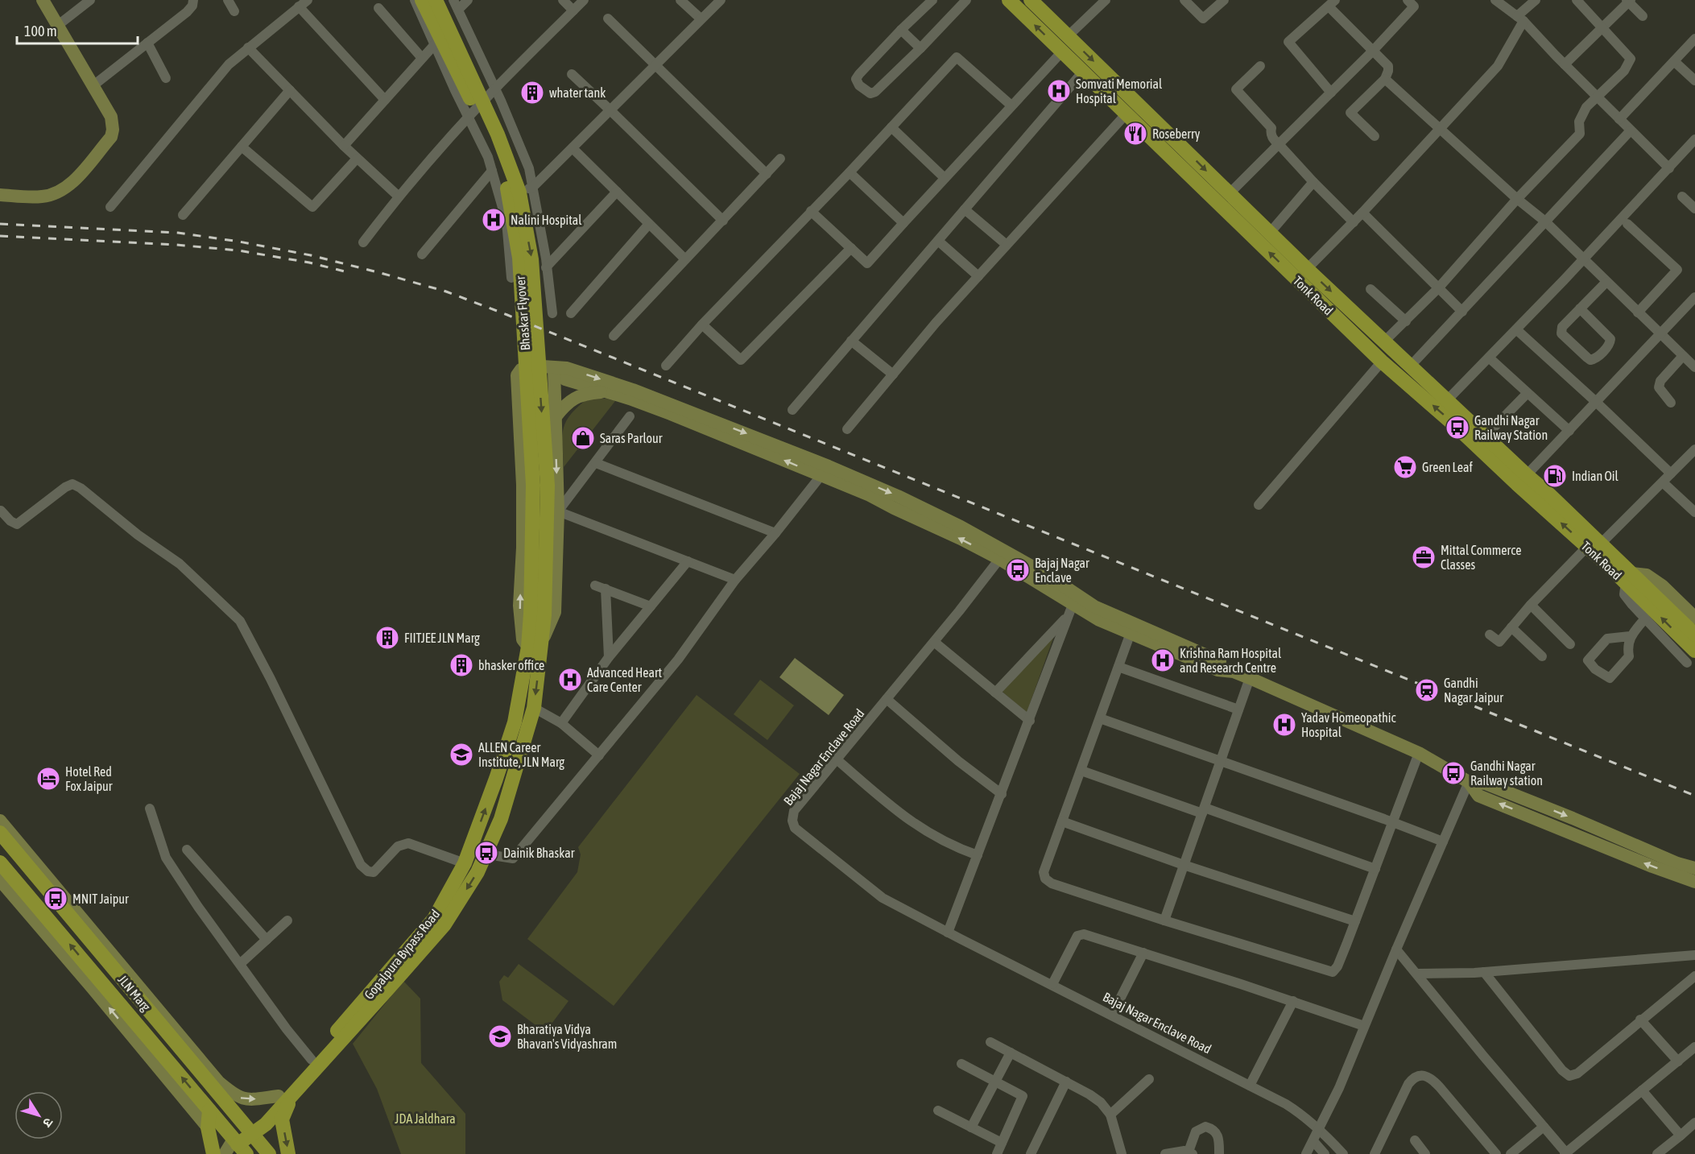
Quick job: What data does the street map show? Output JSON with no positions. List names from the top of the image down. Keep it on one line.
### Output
{"streets":{"main road":["Tonk Road","Bhaskar Flyover","Gopalpura Bypass Road","JLN Marg"],"street":["Bajaj Nagar Enclave Road"]},"crossings":[["Bhaskar Flyover","Gopalpura Bypass Road"],["Gopalpura Bypass Road","JLN Marg"]],"parks":["JDA Jaldhara"],"places":{"hospital":["Somvati Memorial Hospital","Nalini Hospital","Krishna Ram Hospital and Research Centre","Advanced Heart Care Center","Yadav Homeopathic Hospital"],"building":["whater tank","FIITJEE JLN Marg","bhasker office"],"restaurant":["Roseberry"],"bus stop":["Gandhi Nagar Railway Station","Bajaj Nagar Enclave","Gandhi Nagar Railway station","Dainik Bhaskar","MNIT Jaipur"],"shop":["Saras Parlour"],"supermarket":["Green Leaf"],"fuel station":["Indian Oil"],"office":["Mittal Commerce Classes"],"station":["Gandhi Nagar Jaipur"],"school or university":["ALLEN Career Institute, JLN Marg","Bharatiya Vidya Bhavan's Vidyashram"],"hotel":["Hotel Red Fox Jaipur"]},"scale_bar":"100 m","north":"bottom right"}
